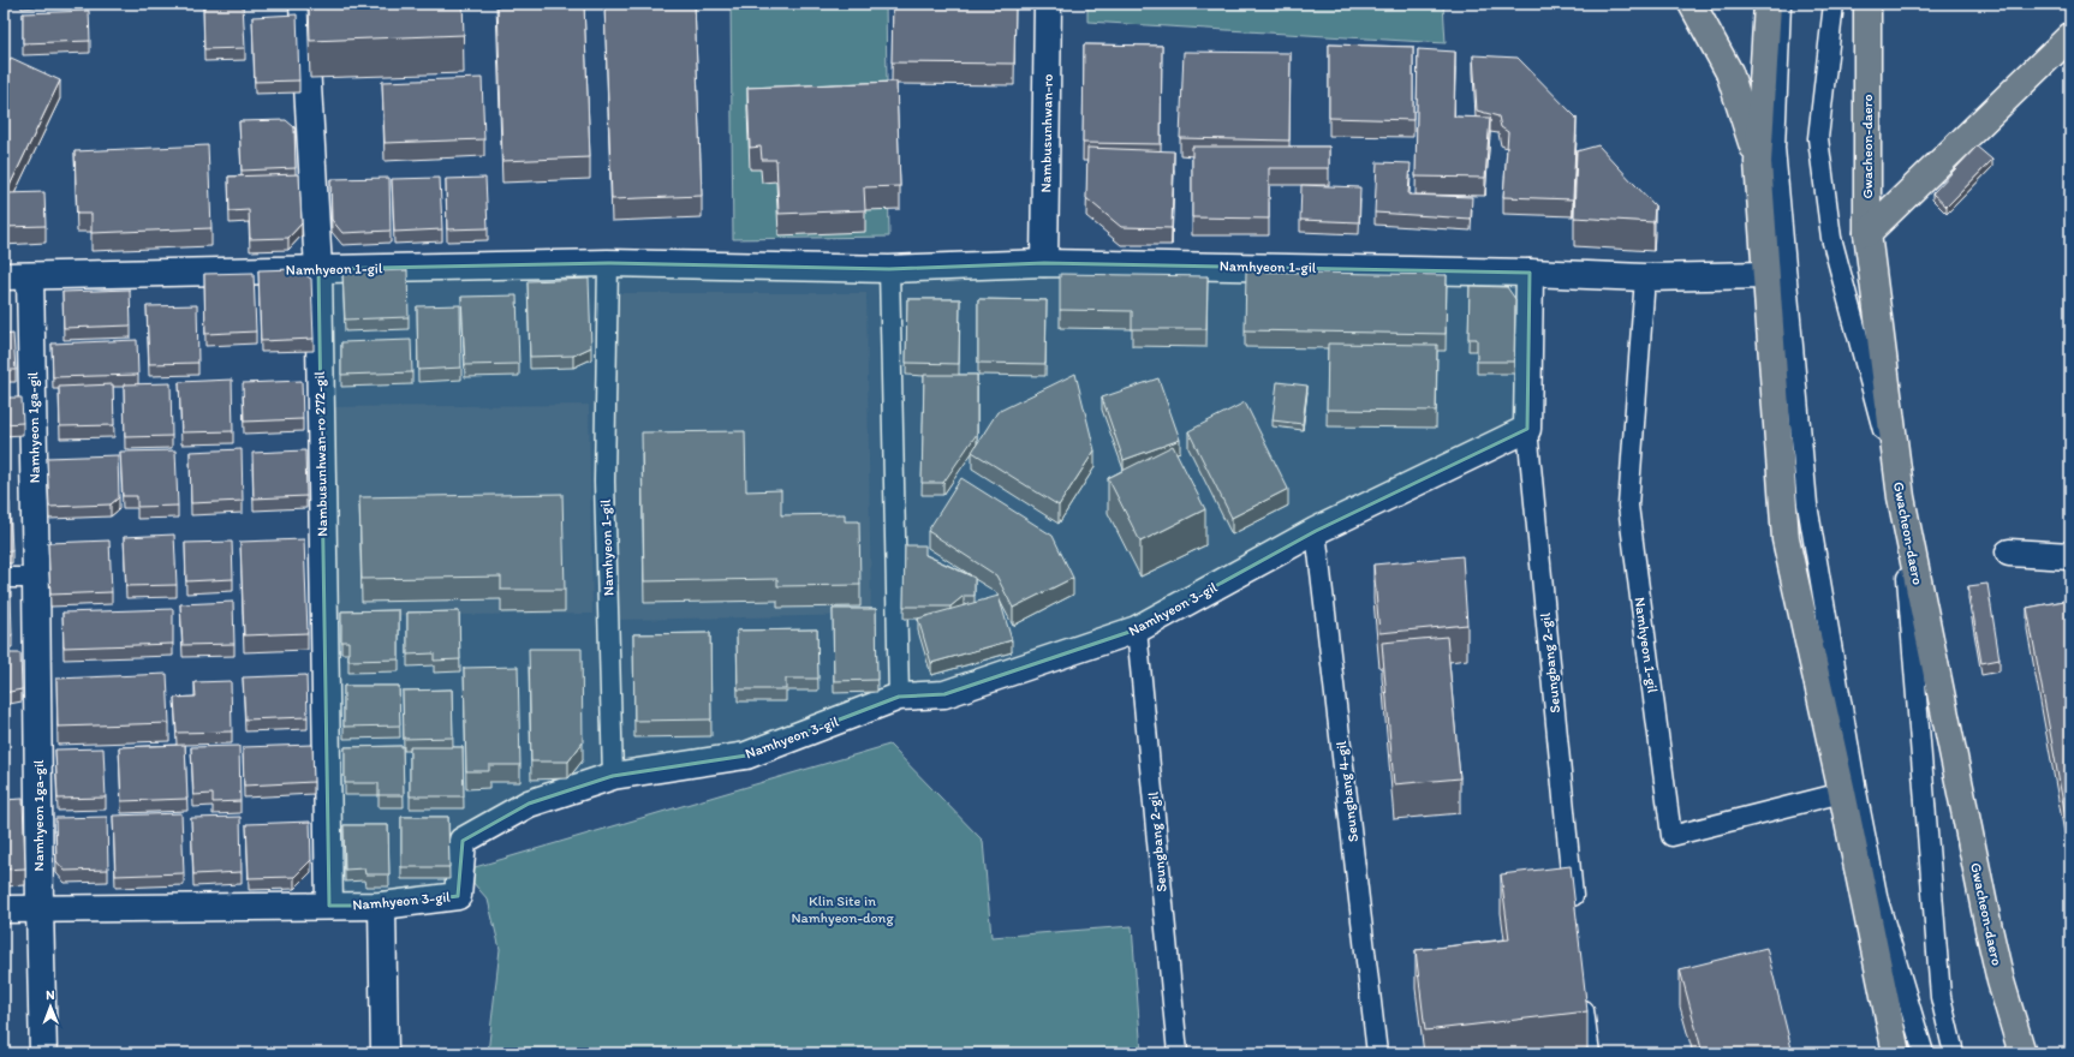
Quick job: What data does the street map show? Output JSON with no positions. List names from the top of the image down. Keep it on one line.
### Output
{"streets":{"main road":["Gwacheon-daero"],"street":["Nambusunhwan-ro","Namhyeon 1-gil","Namhyeon 1ga-gil","Nambusunhwan-ro 272-gil","Namhyeon 3-gil","Seungbang 2-gil"],"lane":["Seungbang 4-gil"]},"crossings":[["Nambusunhwan-ro","Namhyeon 1-gil"],["Namhyeon 1-gil","Namhyeon 1ga-gil"],["Namhyeon 1-gil","Nambusunhwan-ro 272-gil"],["Namhyeon 1-gil","Namhyeon 3-gil"],["Namhyeon 1-gil","Seungbang 2-gil"],["Namhyeon 1ga-gil","Namhyeon 3-gil"],["Nambusunhwan-ro 272-gil","Namhyeon 3-gil"],["Namhyeon 3-gil","Seungbang 2-gil"],["Namhyeon 3-gil","Seungbang 4-gil"]],"parks":["Klin Site in Namhyeon-dong"],"north":"top"}
